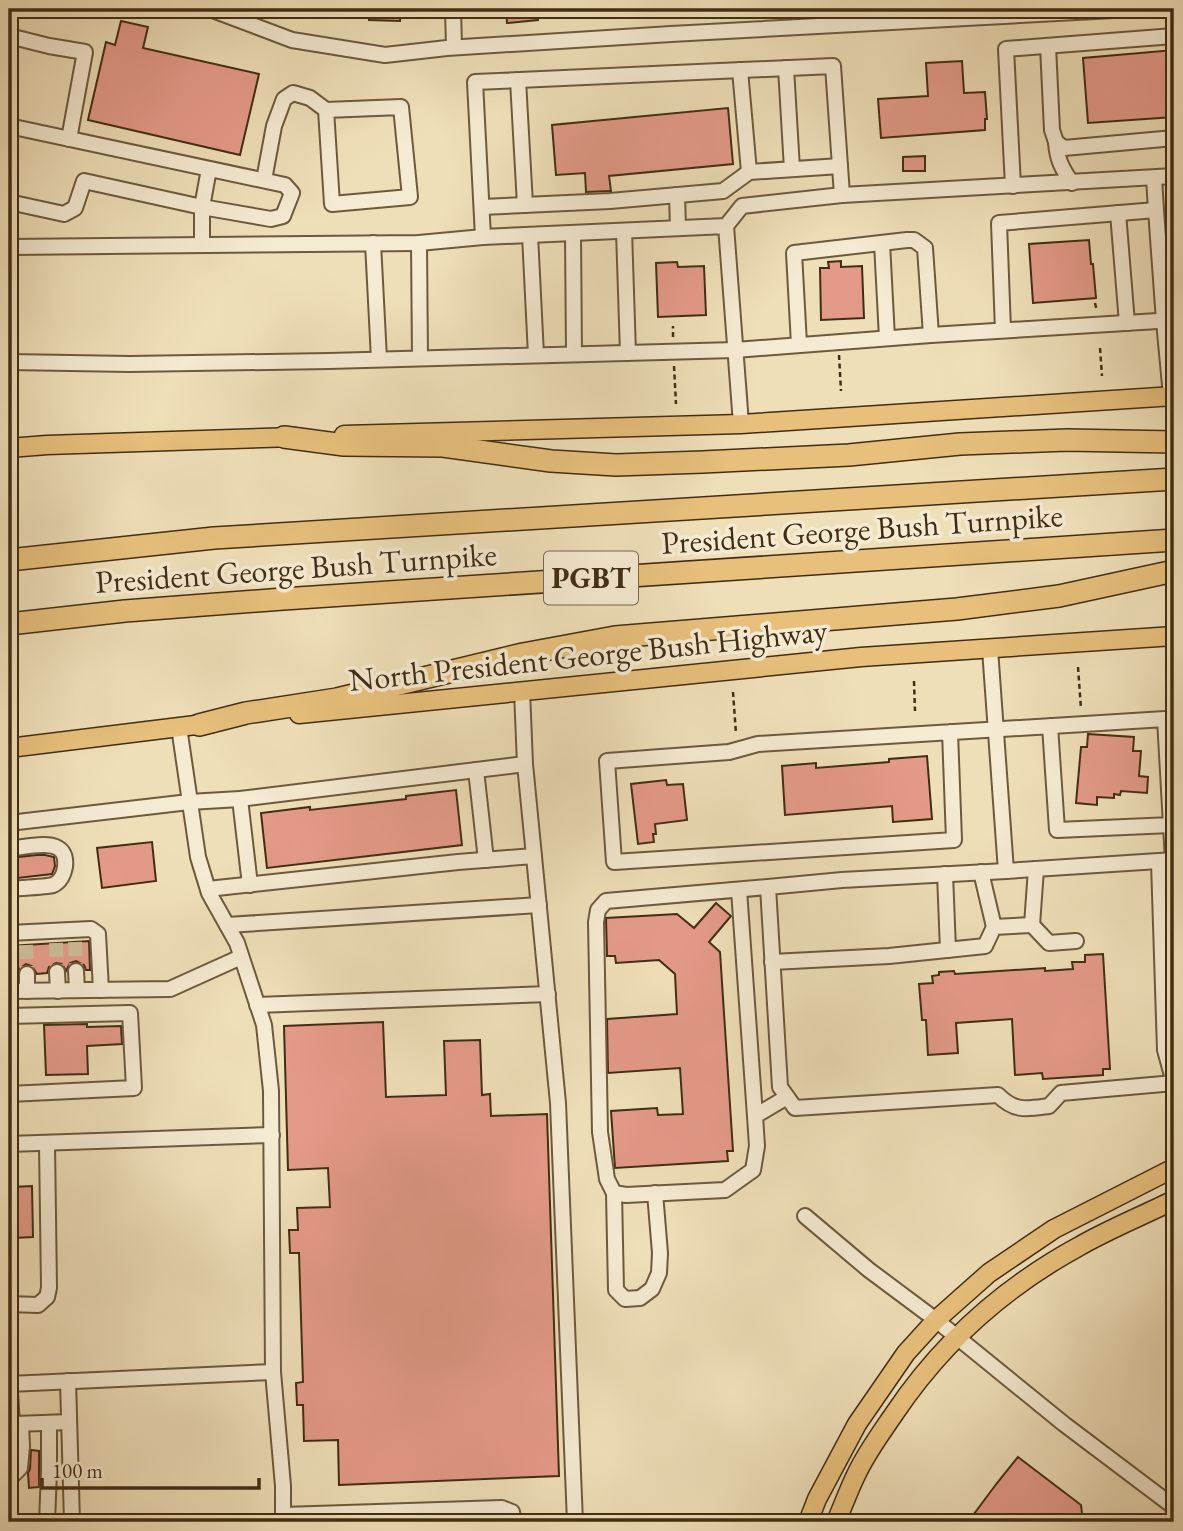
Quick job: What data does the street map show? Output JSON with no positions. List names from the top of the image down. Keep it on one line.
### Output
{"streets":{"highway":["President George Bush Turnpike","PGBT"],"main road":["North President George Bush Highway"]},"scale_bar":"100 m"}
